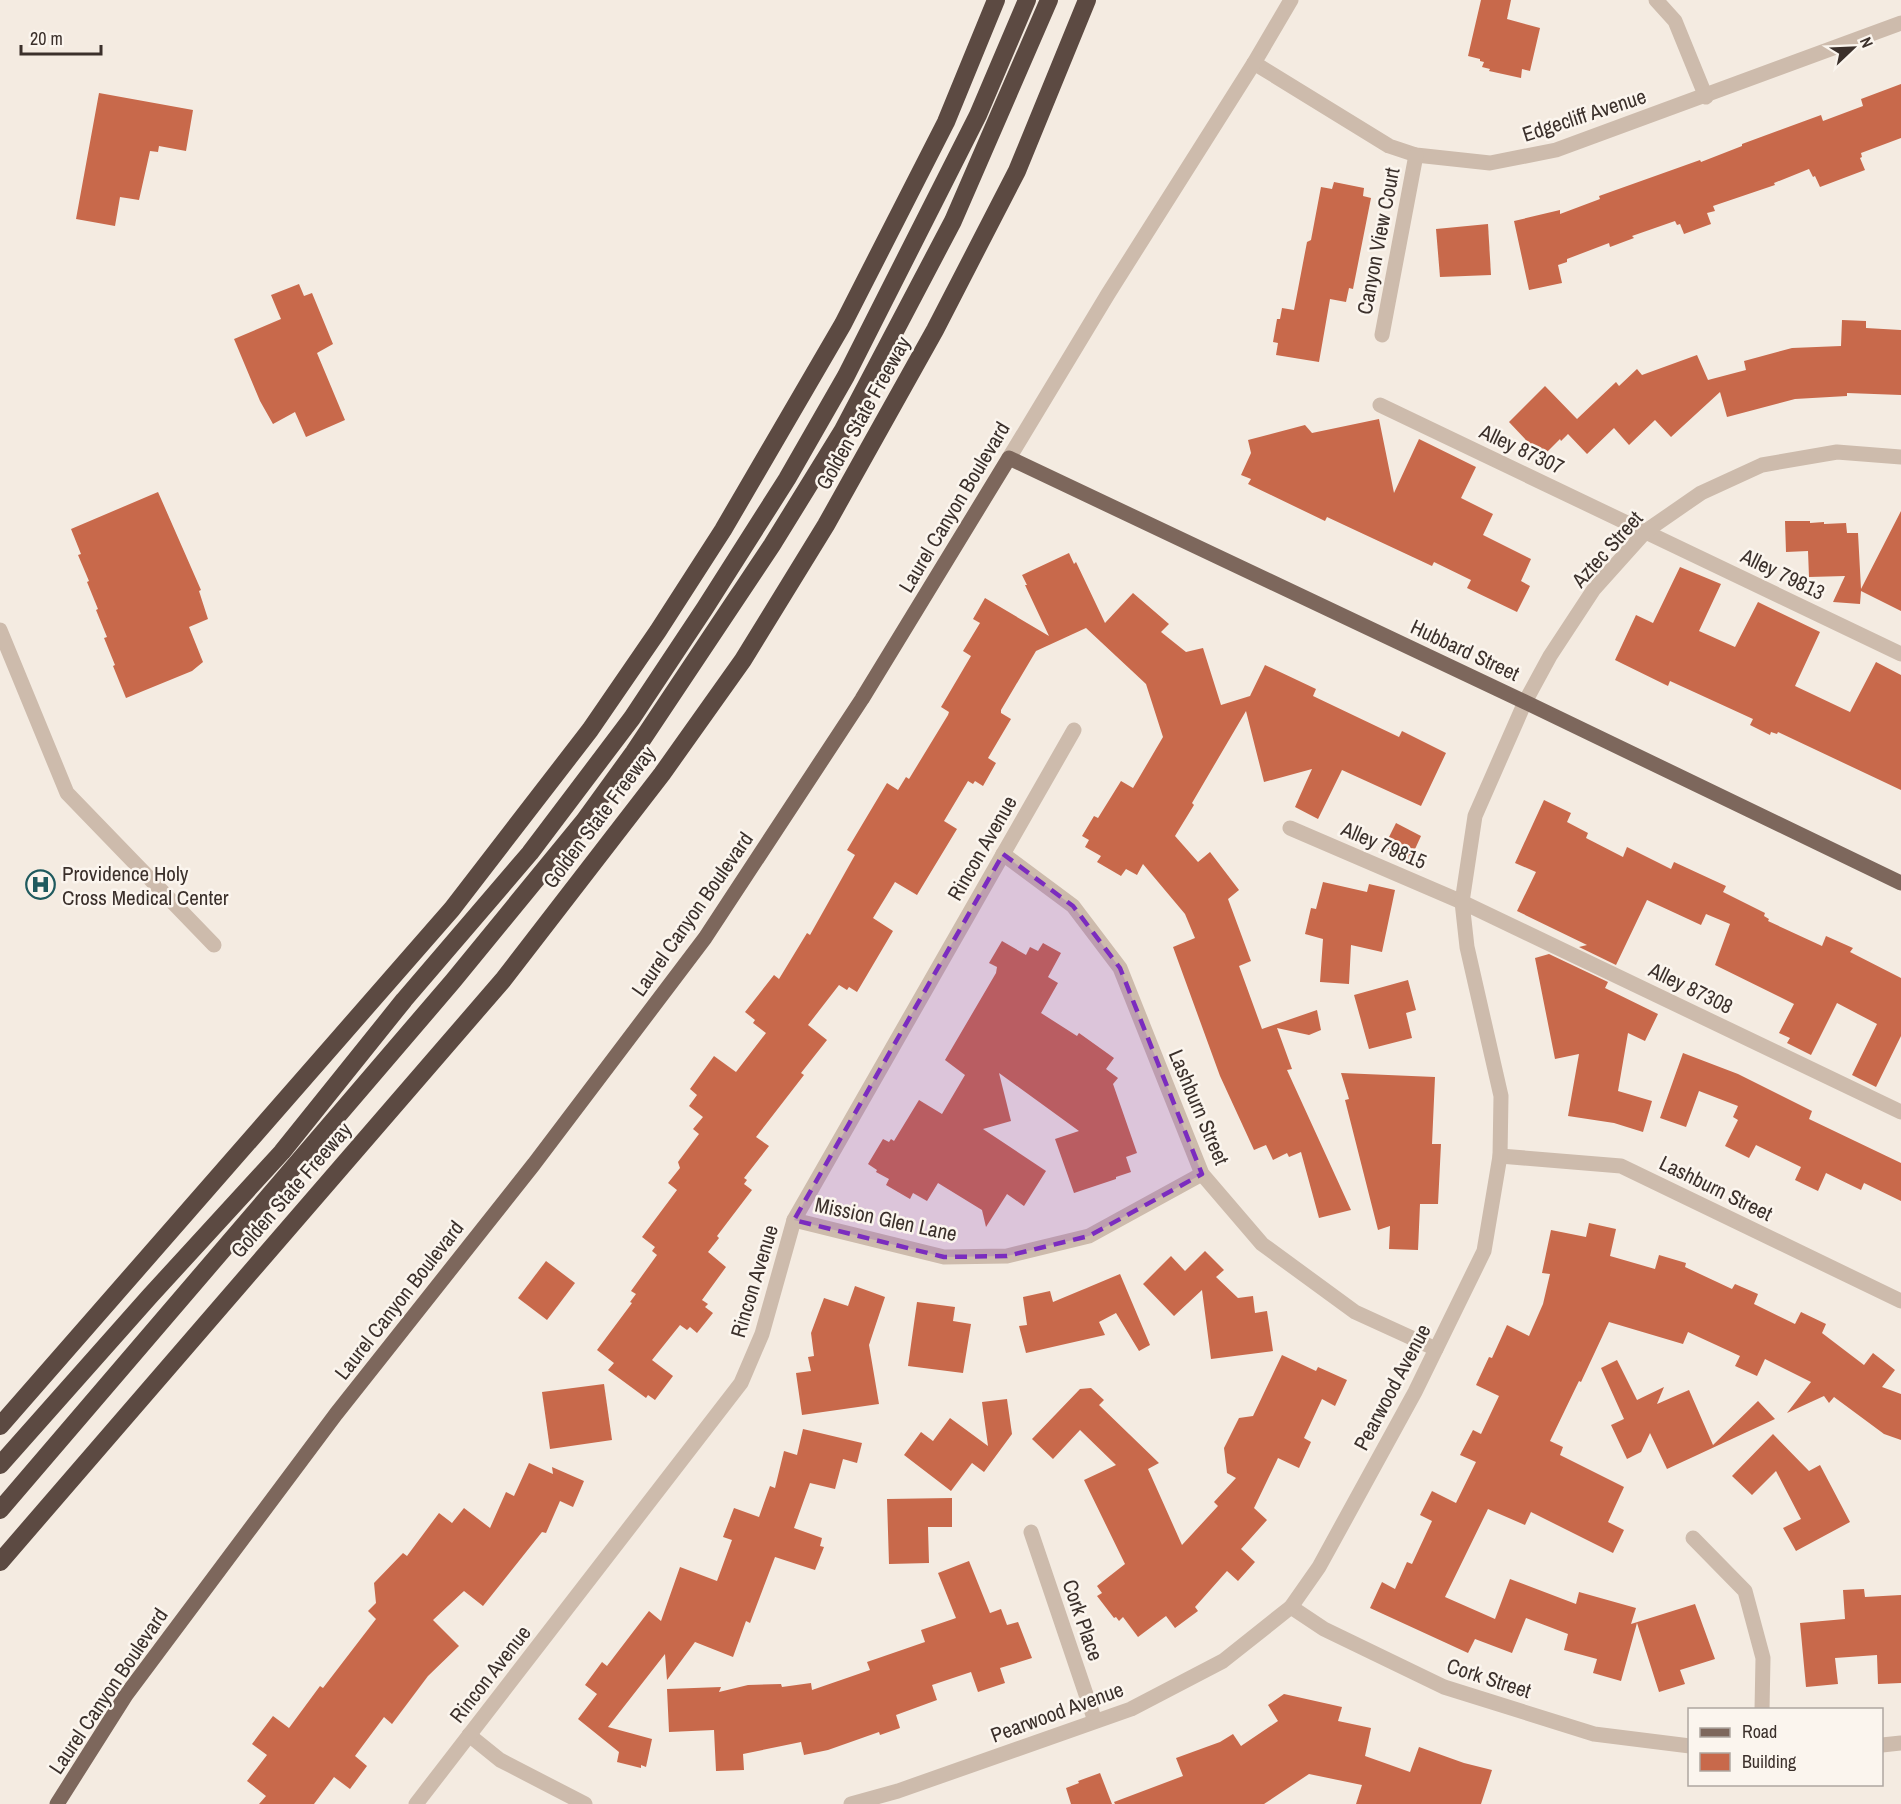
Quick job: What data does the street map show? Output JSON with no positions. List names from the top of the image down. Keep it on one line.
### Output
{"streets":{"highway":["Golden State Freeway"],"main road":["Laurel Canyon Boulevard","Hubbard Street"],"street":["Edgecliff Avenue","Canyon View Court","Alley 87307","Aztec Street","Alley 79813","Alley 79815","Rincon Avenue","Alley 87308","Lashburn Street","Mission Glen Lane","Pearwood Avenue","Cork Place","Cork Street"]},"crossings":[["Edgecliff Avenue","Canyon View Court"],["Edgecliff Avenue","Laurel Canyon Boulevard"],["Alley 87307","Aztec Street"],["Alley 87307","Alley 79813"],["Laurel Canyon Boulevard","Hubbard Street"],["Aztec Street","Alley 79813"],["Aztec Street","Hubbard Street"],["Aztec Street","Pearwood Avenue"],["Hubbard Street","Pearwood Avenue"],["Alley 79815","Alley 87308"],["Alley 79815","Pearwood Avenue"],["Rincon Avenue","Lashburn Street"],["Rincon Avenue","Mission Glen Lane"],["Alley 87308","Pearwood Avenue"],["Lashburn Street","Mission Glen Lane"],["Lashburn Street","Pearwood Avenue"],["Pearwood Avenue","Cork Place"],["Pearwood Avenue","Cork Street"]],"places":{"hospital":["Providence Holy Cross Medical Center"]},"legend":["Road","Building"],"scale_bar":"20 m","north":"top right"}
